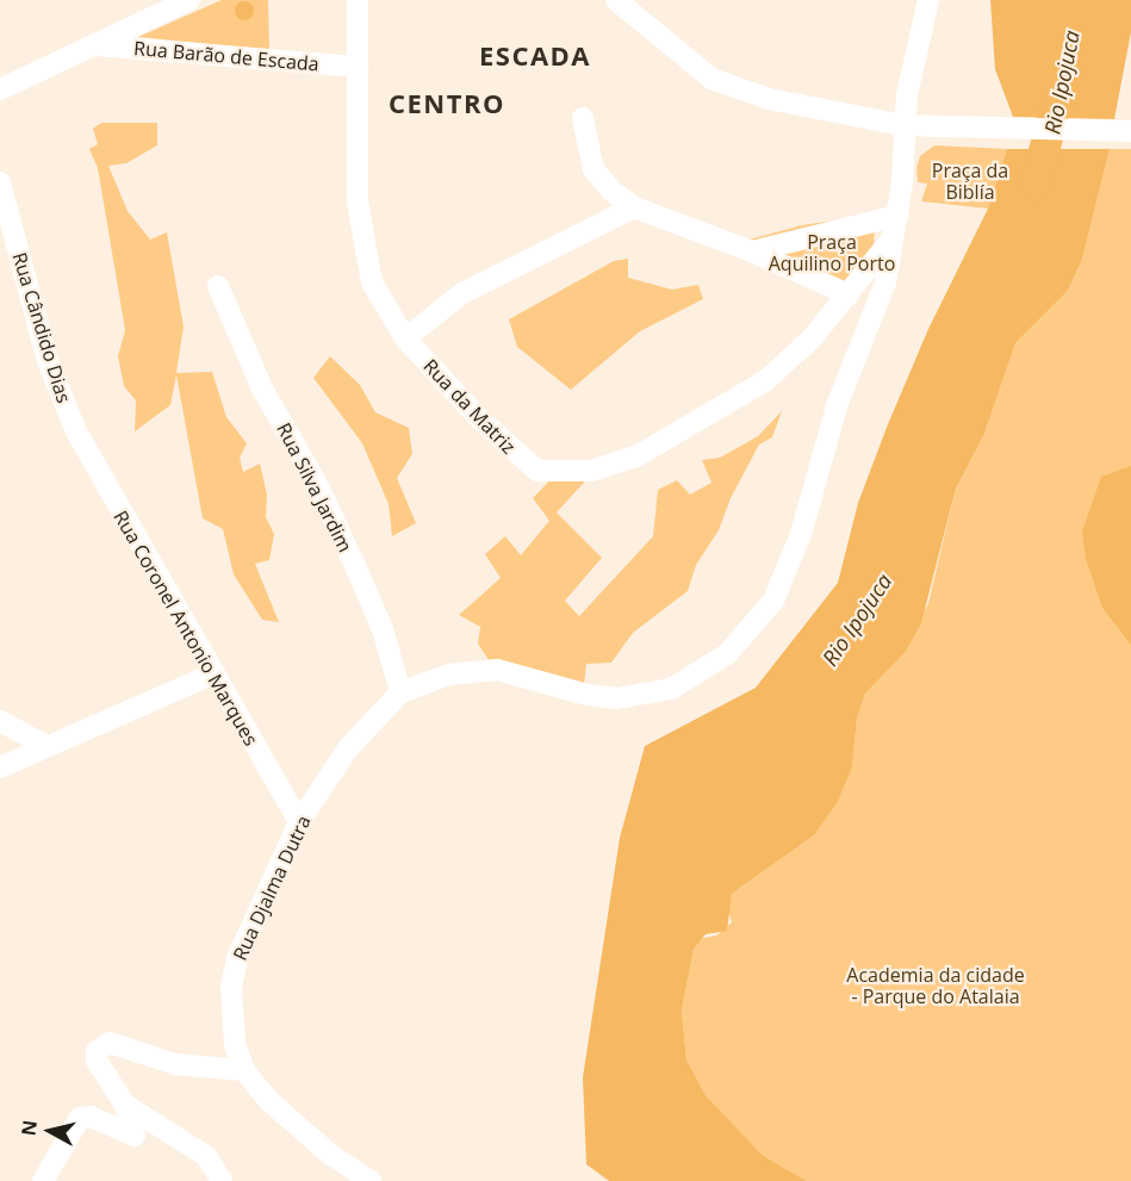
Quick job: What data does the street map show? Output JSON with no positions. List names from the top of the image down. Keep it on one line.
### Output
{"streets":{"street":["Rua Barão de Escada","Rua Cândido Dias","Rua da Matriz","Rua Silva Jardim","Rua Coronel Antonio Marques","Rua Djalma Dutra"]},"crossings":[["Rua Barão de Escada","Rua da Matriz"],["Rua Cândido Dias","Rua Coronel Antonio Marques"],["Rua Silva Jardim","Rua Djalma Dutra"],["Rua Coronel Antonio Marques","Rua Djalma Dutra"]],"districts":["ESCADA","CENTRO"],"water":["Rio Ipojuca"],"parks":["Praça da Biblía","Praça Aquilino Porto","Academia da cidade - Parque do Atalaia"],"north":"left"}
